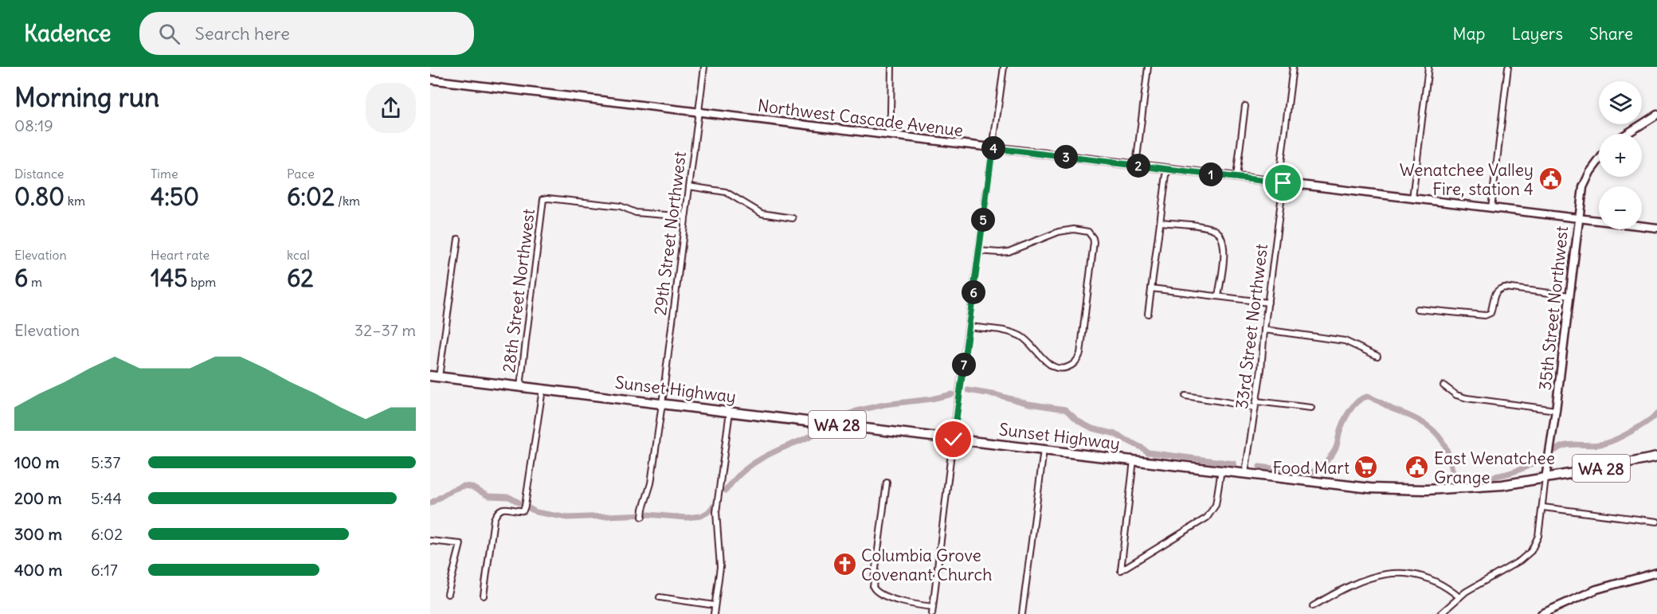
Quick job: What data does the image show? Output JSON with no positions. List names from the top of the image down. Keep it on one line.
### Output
{"streets":{"highway":["Sunset Highway","WA 28"],"street":["Northwest Cascade Avenue","29th Street Northwest","28th Street Northwest","35th Street Northwest","33rd Street Northwest"]},"crossings":[["Northwest Cascade Avenue","29th Street Northwest"],["Northwest Cascade Avenue","35th Street Northwest"],["Northwest Cascade Avenue","33rd Street Northwest"],["29th Street Northwest","28th Street Northwest"],["29th Street Northwest","Sunset Highway"],["28th Street Northwest","Sunset Highway"],["35th Street Northwest","Sunset Highway"],["33rd Street Northwest","Sunset Highway"]],"places":{"public building":["Wenatchee Valley Fire, station 4","East Wenatchee Grange"],"supermarket":["Food Mart"],"church":["Columbia Grove Covenant Church"]},"page":{"header":"Kadence","search":"Search here","nav":["Map","Layers","Share"],"heading":["Morning run","08:19"],"map_buttons":["+","−"],"pins":["4","3","2","1","5","6","7"],"stats":[["Distance","0.80 km"],["Time","4:50"],["Pace","6:02 /km"],["Elevation","6 m"],["Heart rate","145 bpm"],["kcal","62"]],"chart":["Elevation","32–37 m"],"list":[{"name":"100 m","note":"5:37"},{"name":"200 m","note":"5:44"},{"name":"300 m","note":"6:02"},{"name":"400 m","note":"6:17"}]}}
